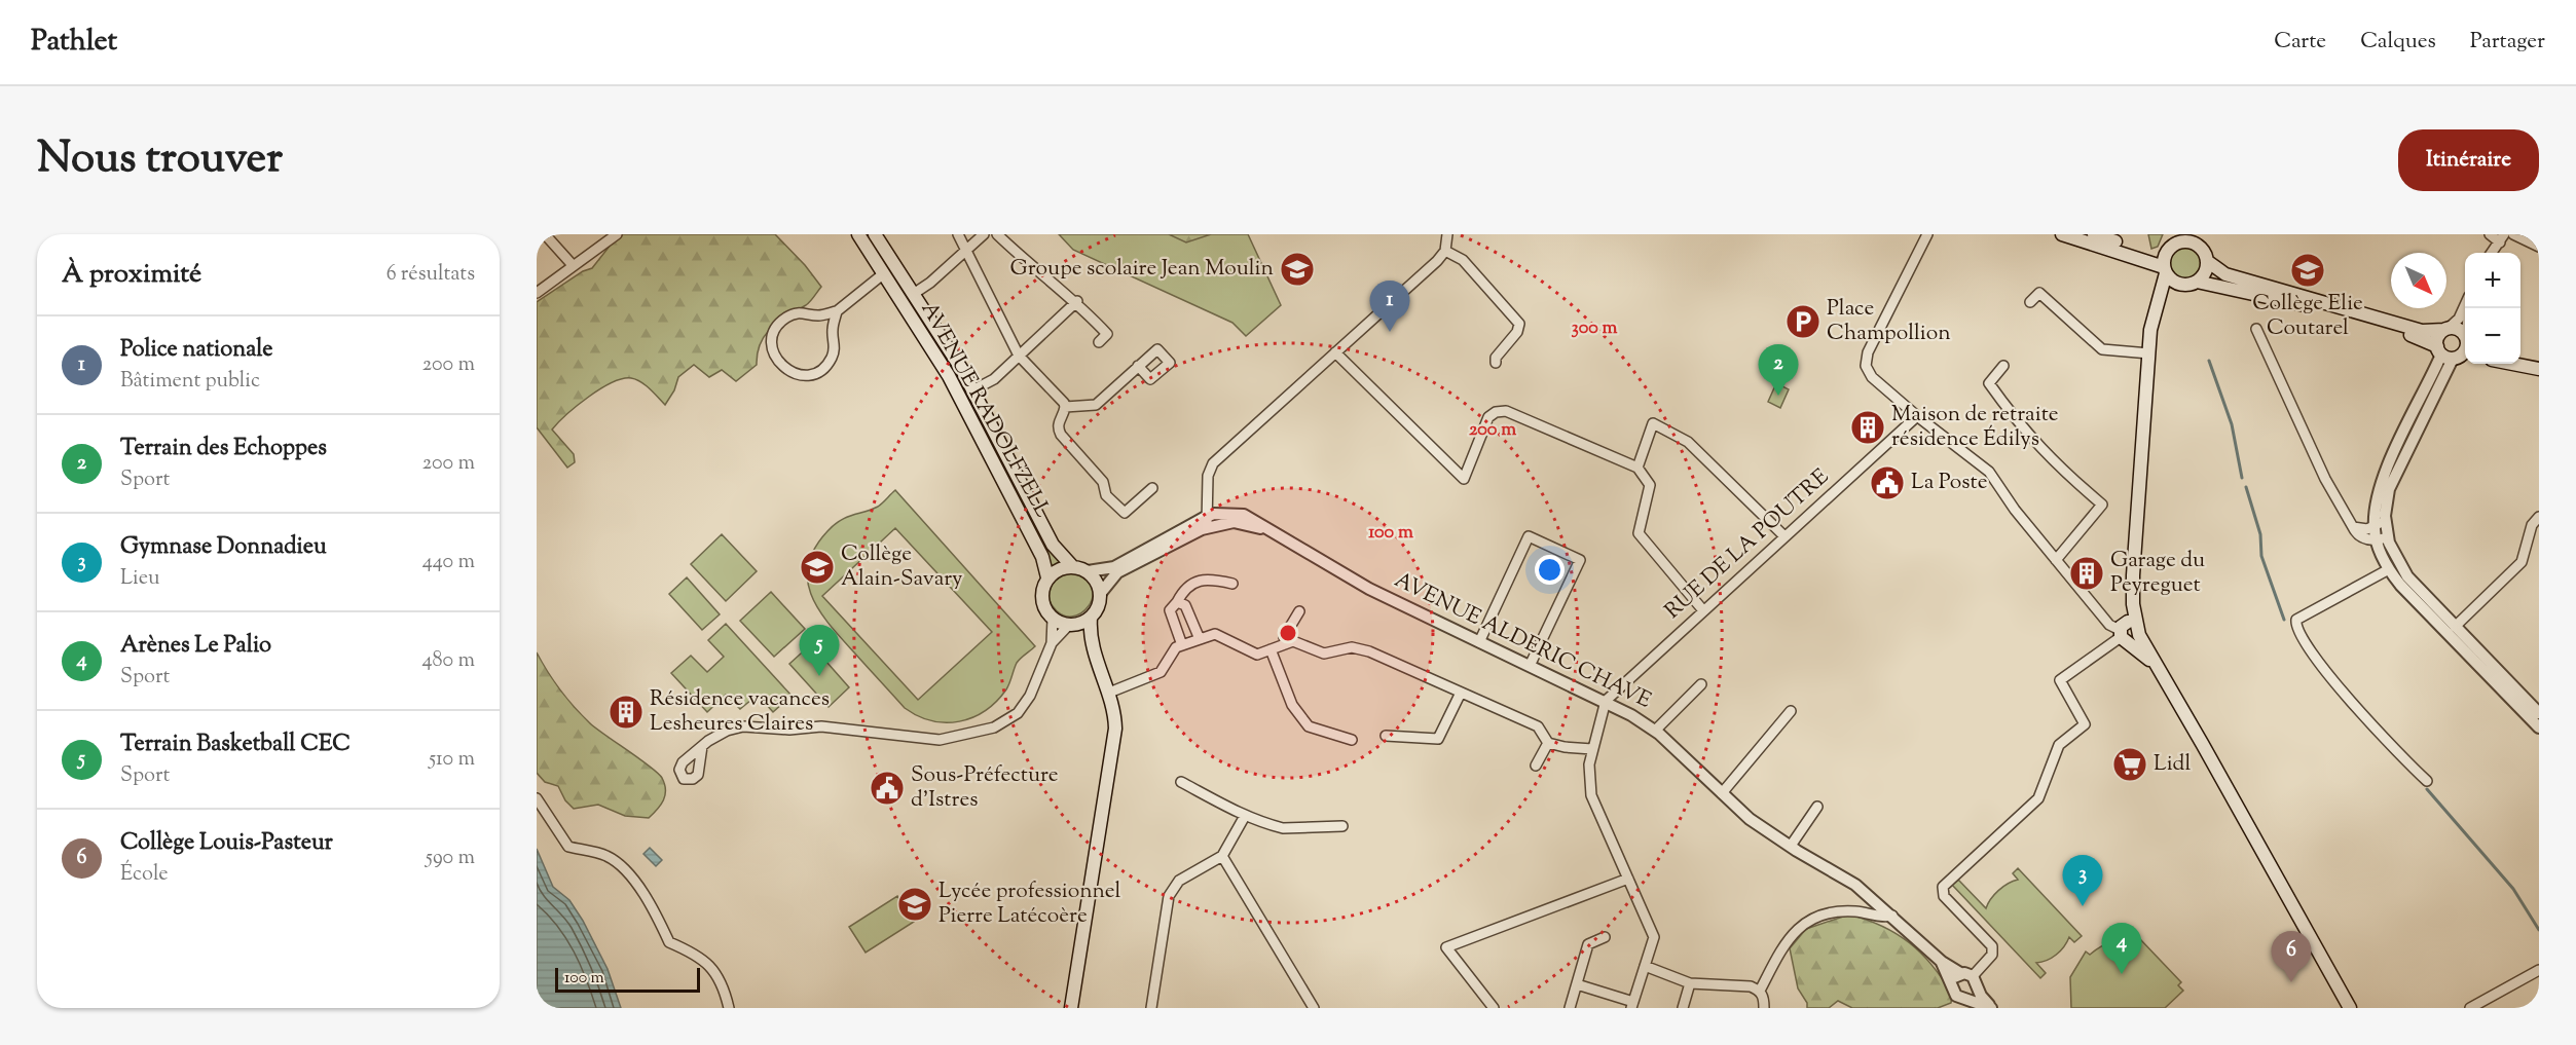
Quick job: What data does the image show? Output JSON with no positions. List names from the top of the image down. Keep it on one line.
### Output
{"streets":{"main road":["AVENUE RADOLFZELL"],"street":["RUE DE LA POUTRE","AVENUE ALDERIC CHAVE"]},"crossings":[["AVENUE RADOLFZELL","AVENUE ALDERIC CHAVE"],["RUE DE LA POUTRE","AVENUE ALDERIC CHAVE"]],"places":{"school or university":["Groupe scolaire Jean Moulin","Collège Elie Coutarel","Collège Alain-Savary","Lycée professionnel Pierre Latécoère"],"parking":["Place Champollion"],"building":["Maison de retraite résidence Édilys","Garage du Peyreguet","Résidence vacances Lesheures Claires"],"public building":["La Poste","Sous-Préfecture d'Istres"],"supermarket":["Lidl"]},"scale_bar":"100 m","north":"bottom right","page":{"header":"Pathlet","nav":["Carte","Calques","Partager"],"title":"Nous trouver","buttons":"Itinéraire","heading":["À proximité","6 résultats"],"map_buttons":["+","−"],"pins":["1","2","5","3","4","6"],"list":[{"mark":"1","name":"Police nationale","note":"Bâtiment public","value":"200 m"},{"mark":"2","name":"Terrain des Echoppes","note":"Sport","value":"200 m"},{"mark":"3","name":"Gymnase Donnadieu","note":"Lieu","value":"440 m"},{"mark":"4","name":"Arènes Le Palio","note":"Sport","value":"480 m"},{"mark":"5","name":"Terrain Basketball CEC","note":"Sport","value":"510 m"},{"mark":"6","name":"Collège Louis-Pasteur","note":"École","value":"590 m"}],"scale":"100 m"},"rings":["300 m","200 m","100 m"]}
